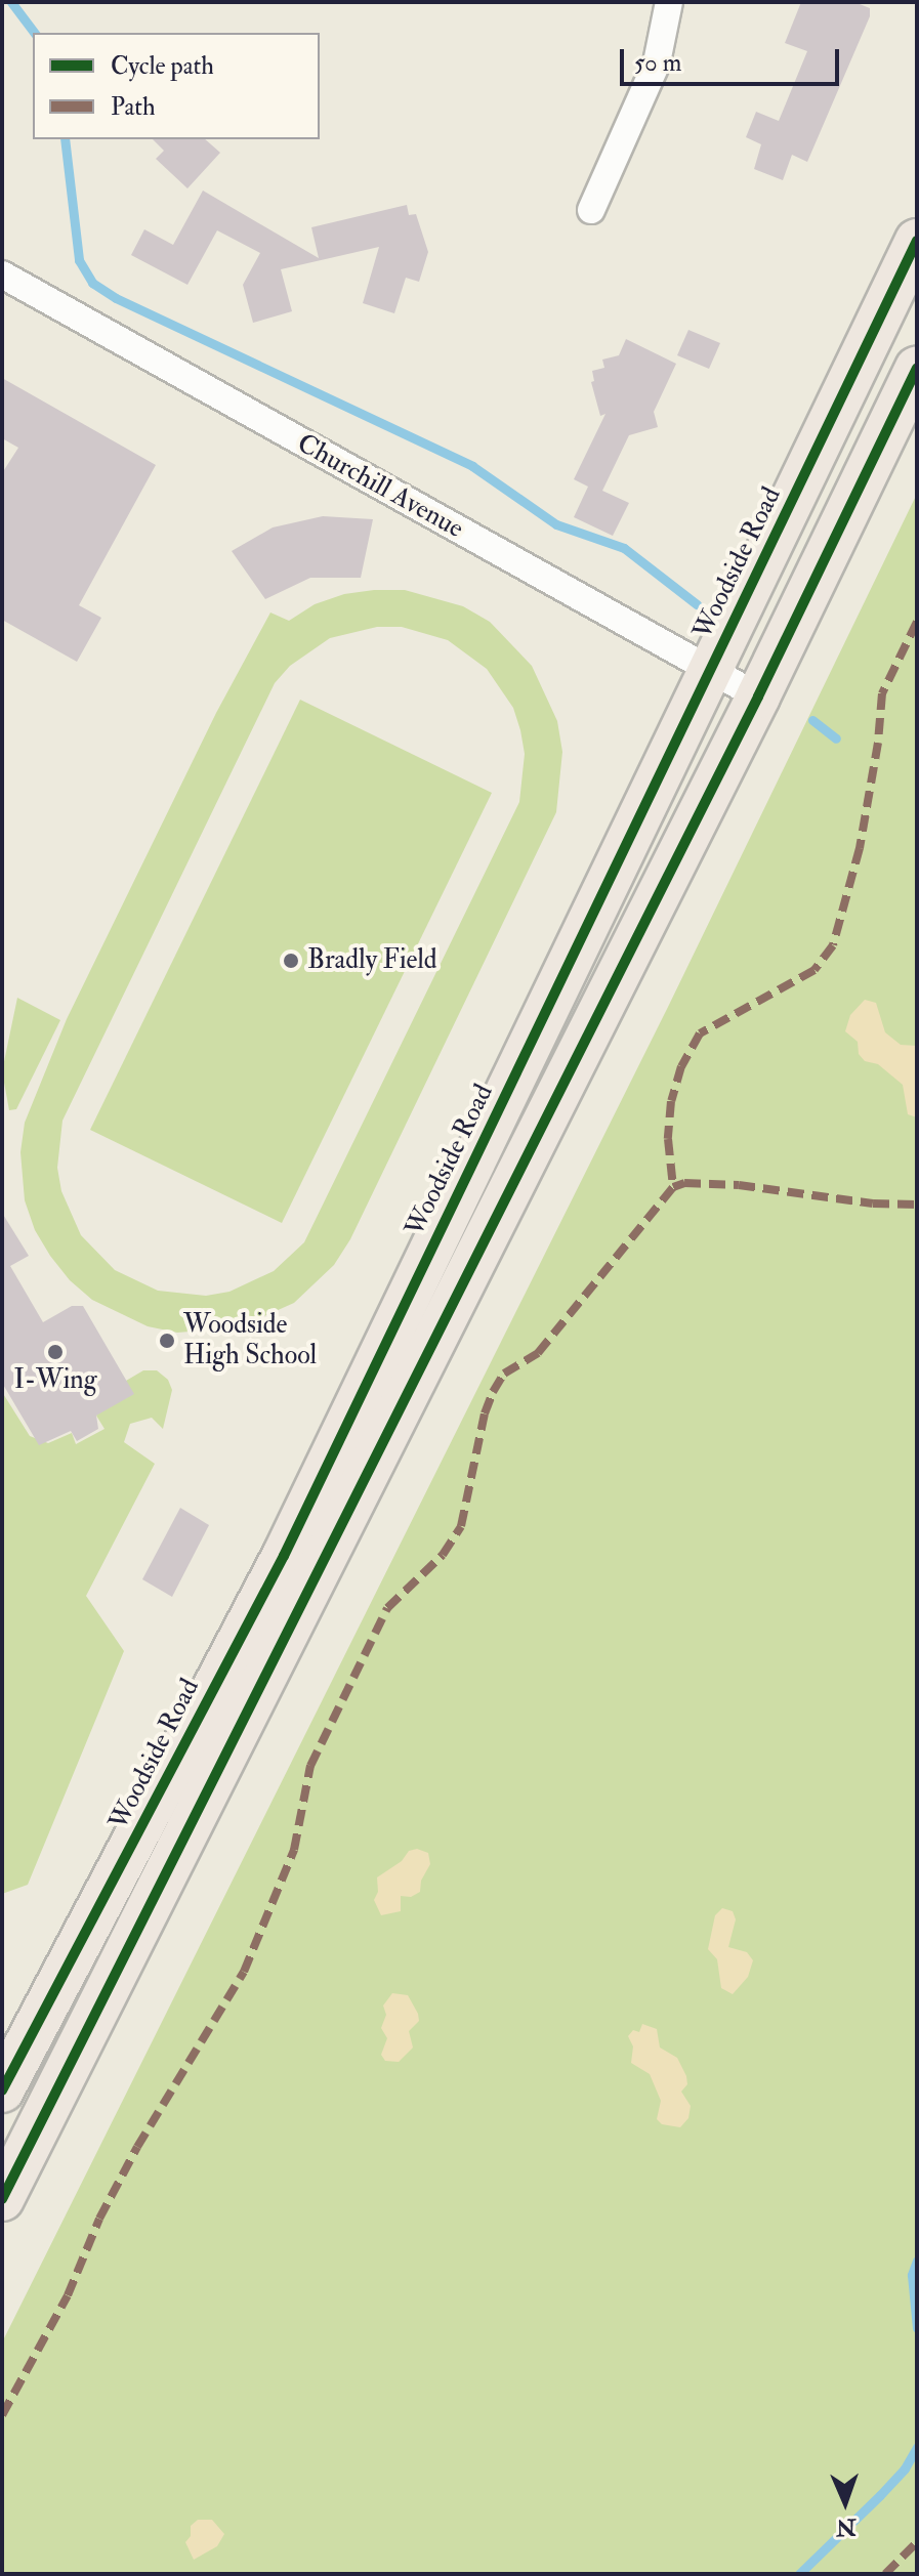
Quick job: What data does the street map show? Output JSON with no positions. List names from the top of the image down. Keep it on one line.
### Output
{"streets":{"main road":["Woodside Road"],"street":["Churchill Avenue"]},"crossings":[["Churchill Avenue","Woodside Road"]],"places":["Bradly Field","Woodside High School","I-Wing"],"legend":["Cycle path","Path"],"scale_bar":"50 m","north":"bottom"}
